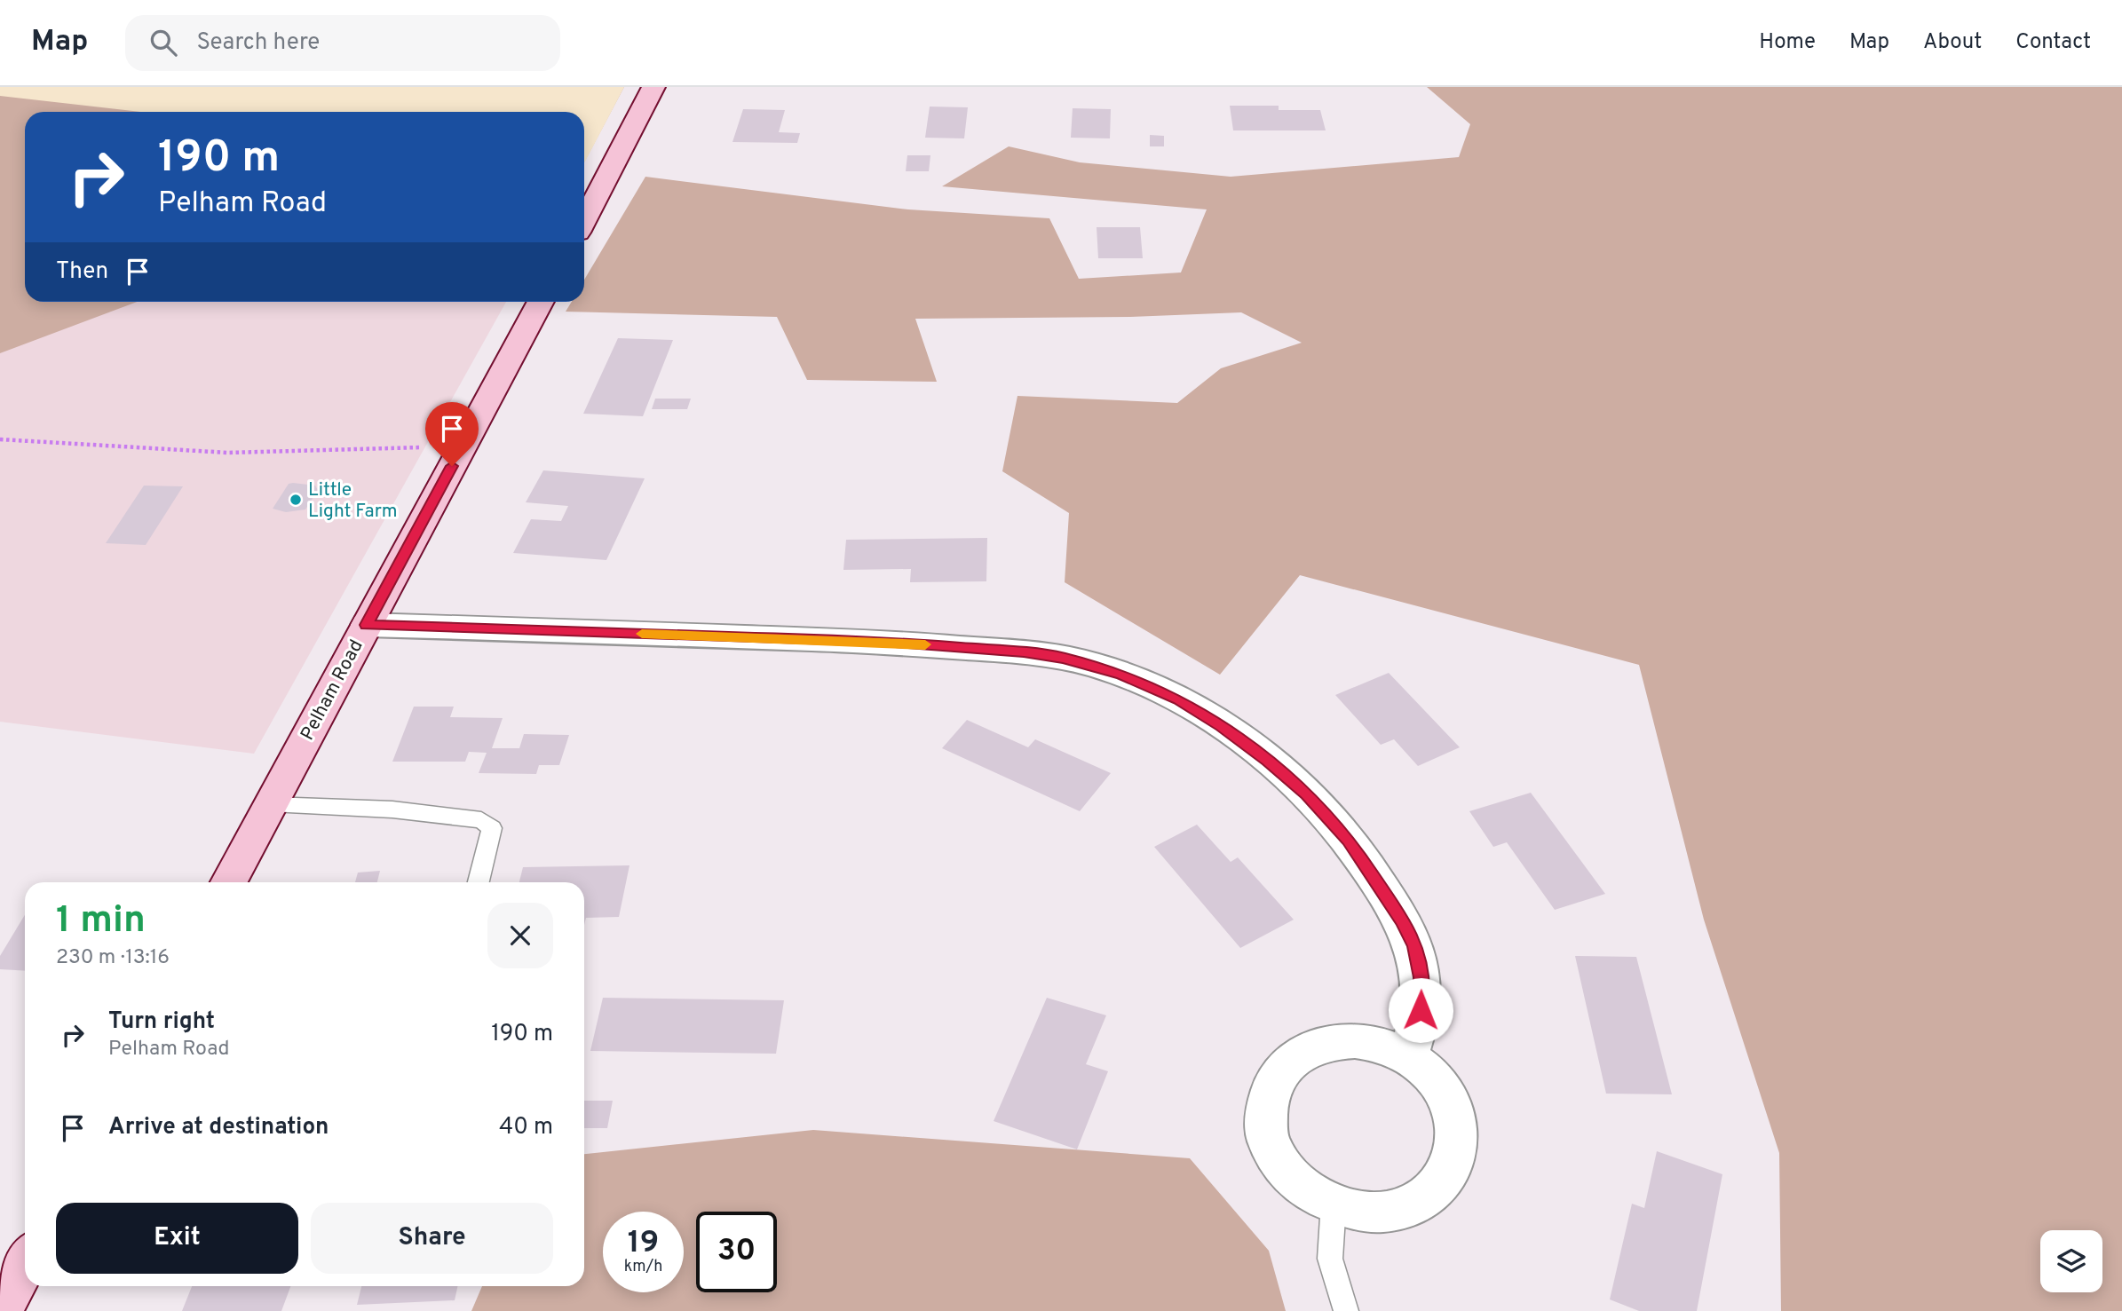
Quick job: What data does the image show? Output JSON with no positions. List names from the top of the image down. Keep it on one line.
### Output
{"streets":{"main road":["Pelham Road"]},"places":["Little Light Farm"],"page":{"header":"Map","search":"Search here","nav":["Home","Map","About","Contact"],"turn":["190 m","Pelham Road"],"then":"Then","heading":["1 min","230 m · 13:16"],"list":[{"name":"Turn right","note":"Pelham Road","value":"190 m"},{"name":"Arrive at destination","value":"40 m"}],"buttons":["Exit","Share"],"speed":"19 km/h","limit":"30"}}
